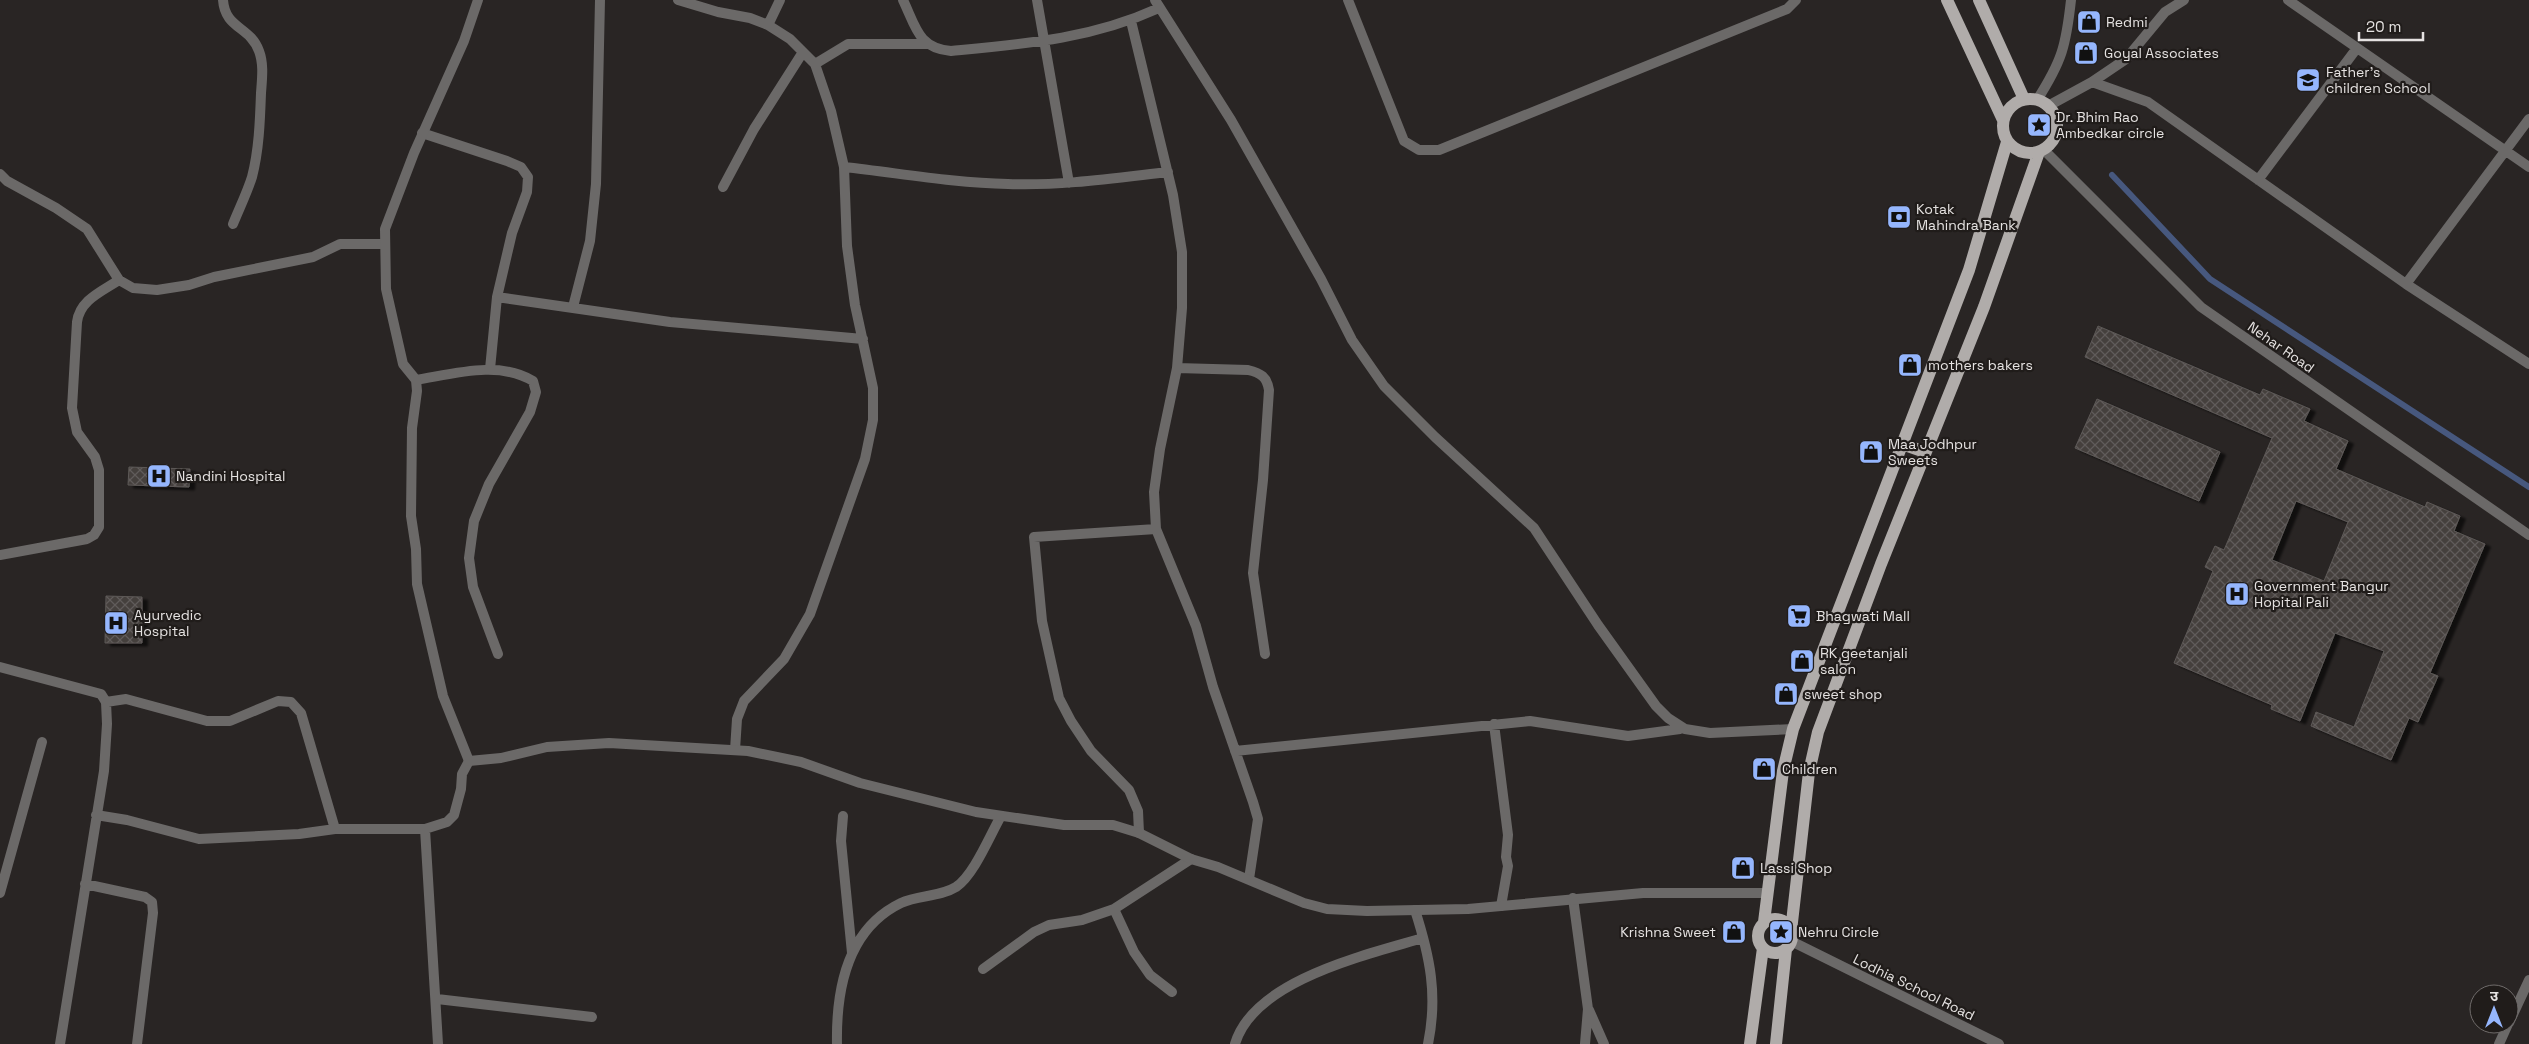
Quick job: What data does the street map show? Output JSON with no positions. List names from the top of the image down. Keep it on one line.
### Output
{"streets":{"street":["Nehar Road","Lodhia School Road"]},"places":{"shop":["Redmi","Goyal Associates","mothers bakers","Maa Jodhpur Sweets","RK geetanjali salon","sweet shop","Children","Lassi Shop","Krishna Sweet"],"school or university":["Father's children School"],"place":["Dr. Bhim Rao Ambedkar circle","Nehru Circle"],"bank":["Kotak Mahindra Bank"],"hospital":["Nandini Hospital","Government Bangur Hopital Pali","Ayurvedic Hospital"],"supermarket":["Bhagwati Mall"]},"scale_bar":"20 m","north":"top"}
